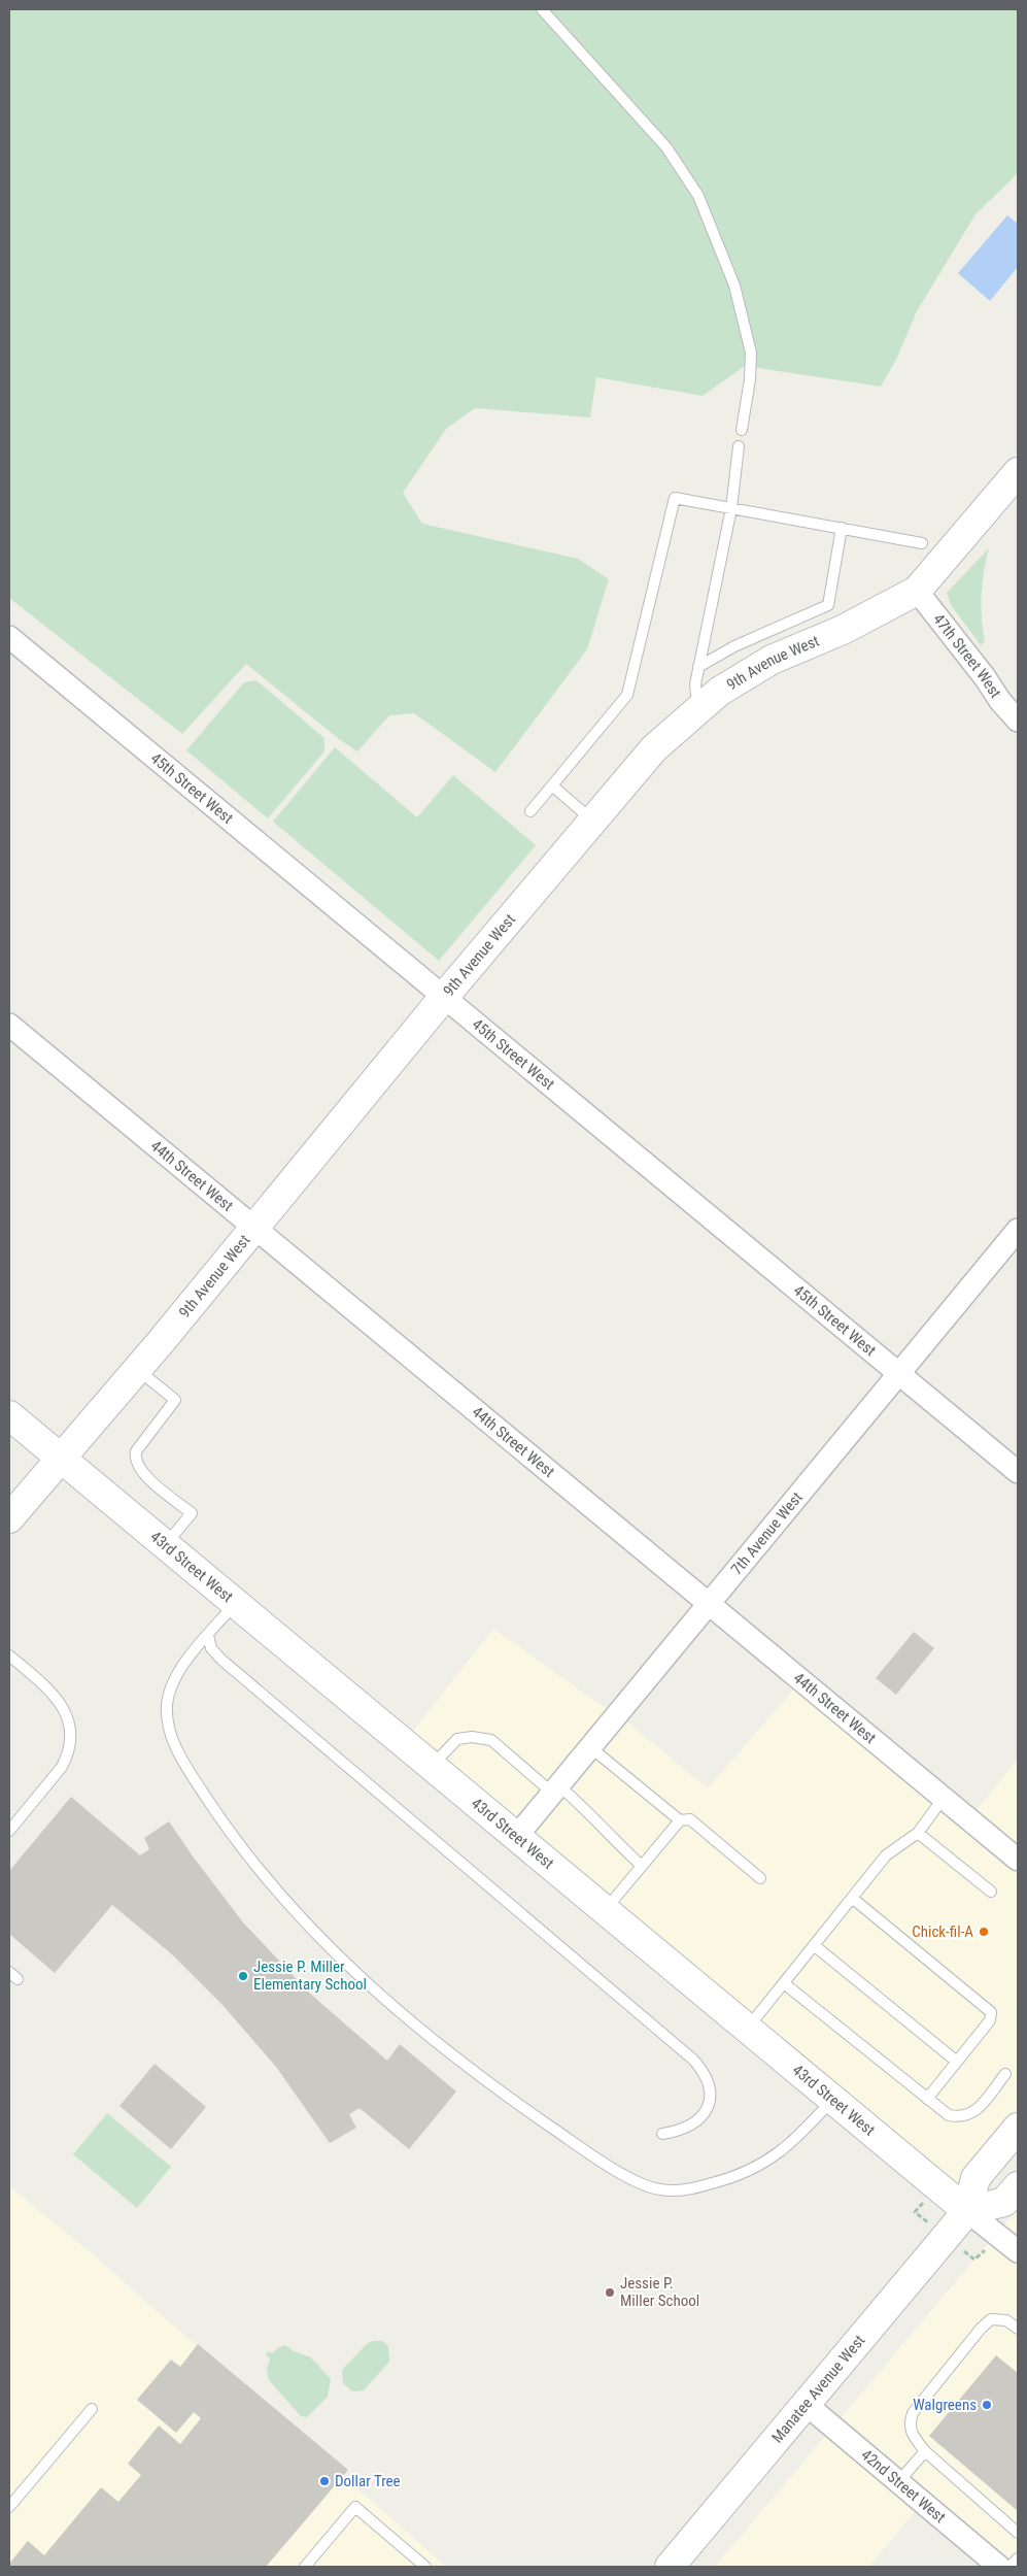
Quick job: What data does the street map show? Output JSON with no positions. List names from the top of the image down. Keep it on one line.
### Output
{"streets":{"street":["47th Street West","9th Avenue West","45th Street West","44th Street West","7th Avenue West","43rd Street West","Manatee Avenue West","42nd Street West"]},"crossings":[["47th Street West","9th Avenue West"],["9th Avenue West","45th Street West"],["9th Avenue West","44th Street West"],["9th Avenue West","43rd Street West"],["45th Street West","7th Avenue West"],["44th Street West","7th Avenue West"],["7th Avenue West","43rd Street West"],["43rd Street West","Manatee Avenue West"],["Manatee Avenue West","42nd Street West"]],"places":["Chick-fil-A","Jessie P. Miller Elementary School","Jessie P. Miller School","Walgreens","Dollar Tree"]}
